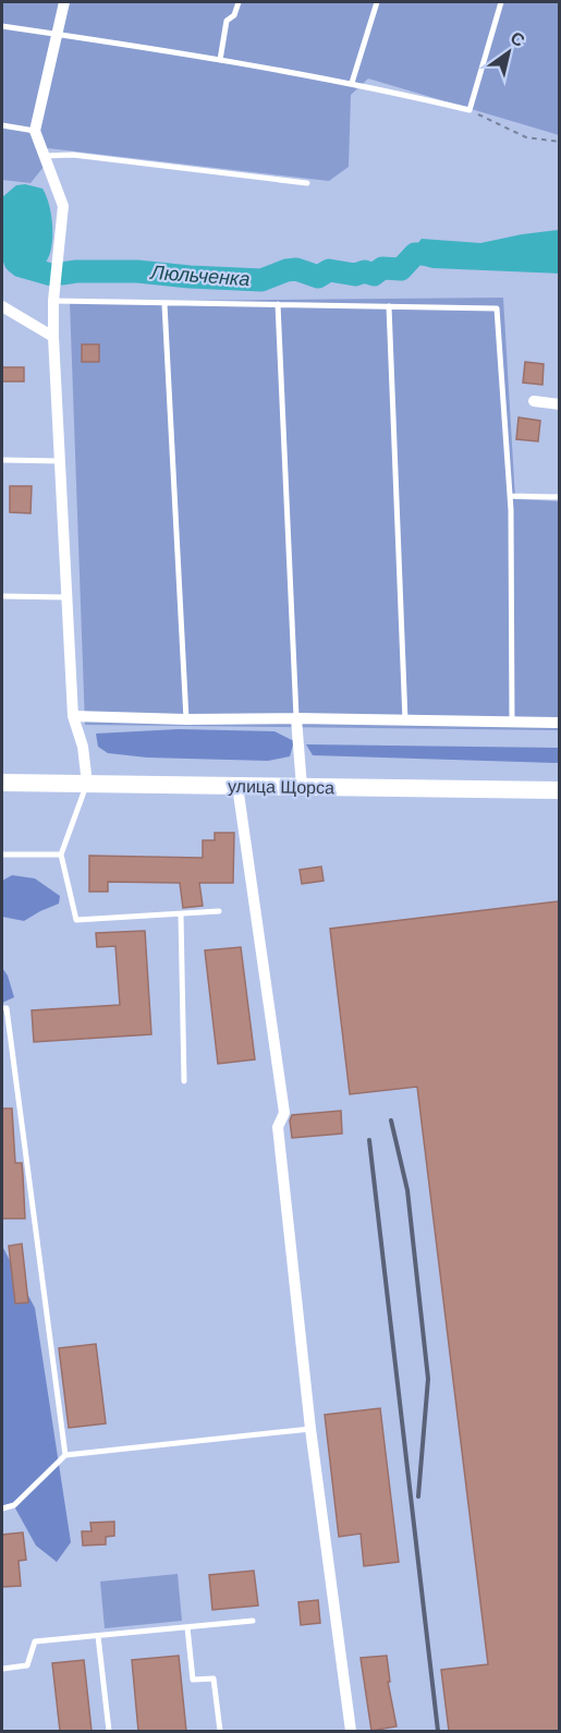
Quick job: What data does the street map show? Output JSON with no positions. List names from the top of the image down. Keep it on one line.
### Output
{"streets":{"main road":["улица Щорса"]},"water":["Люльченка"],"north":"top right"}
